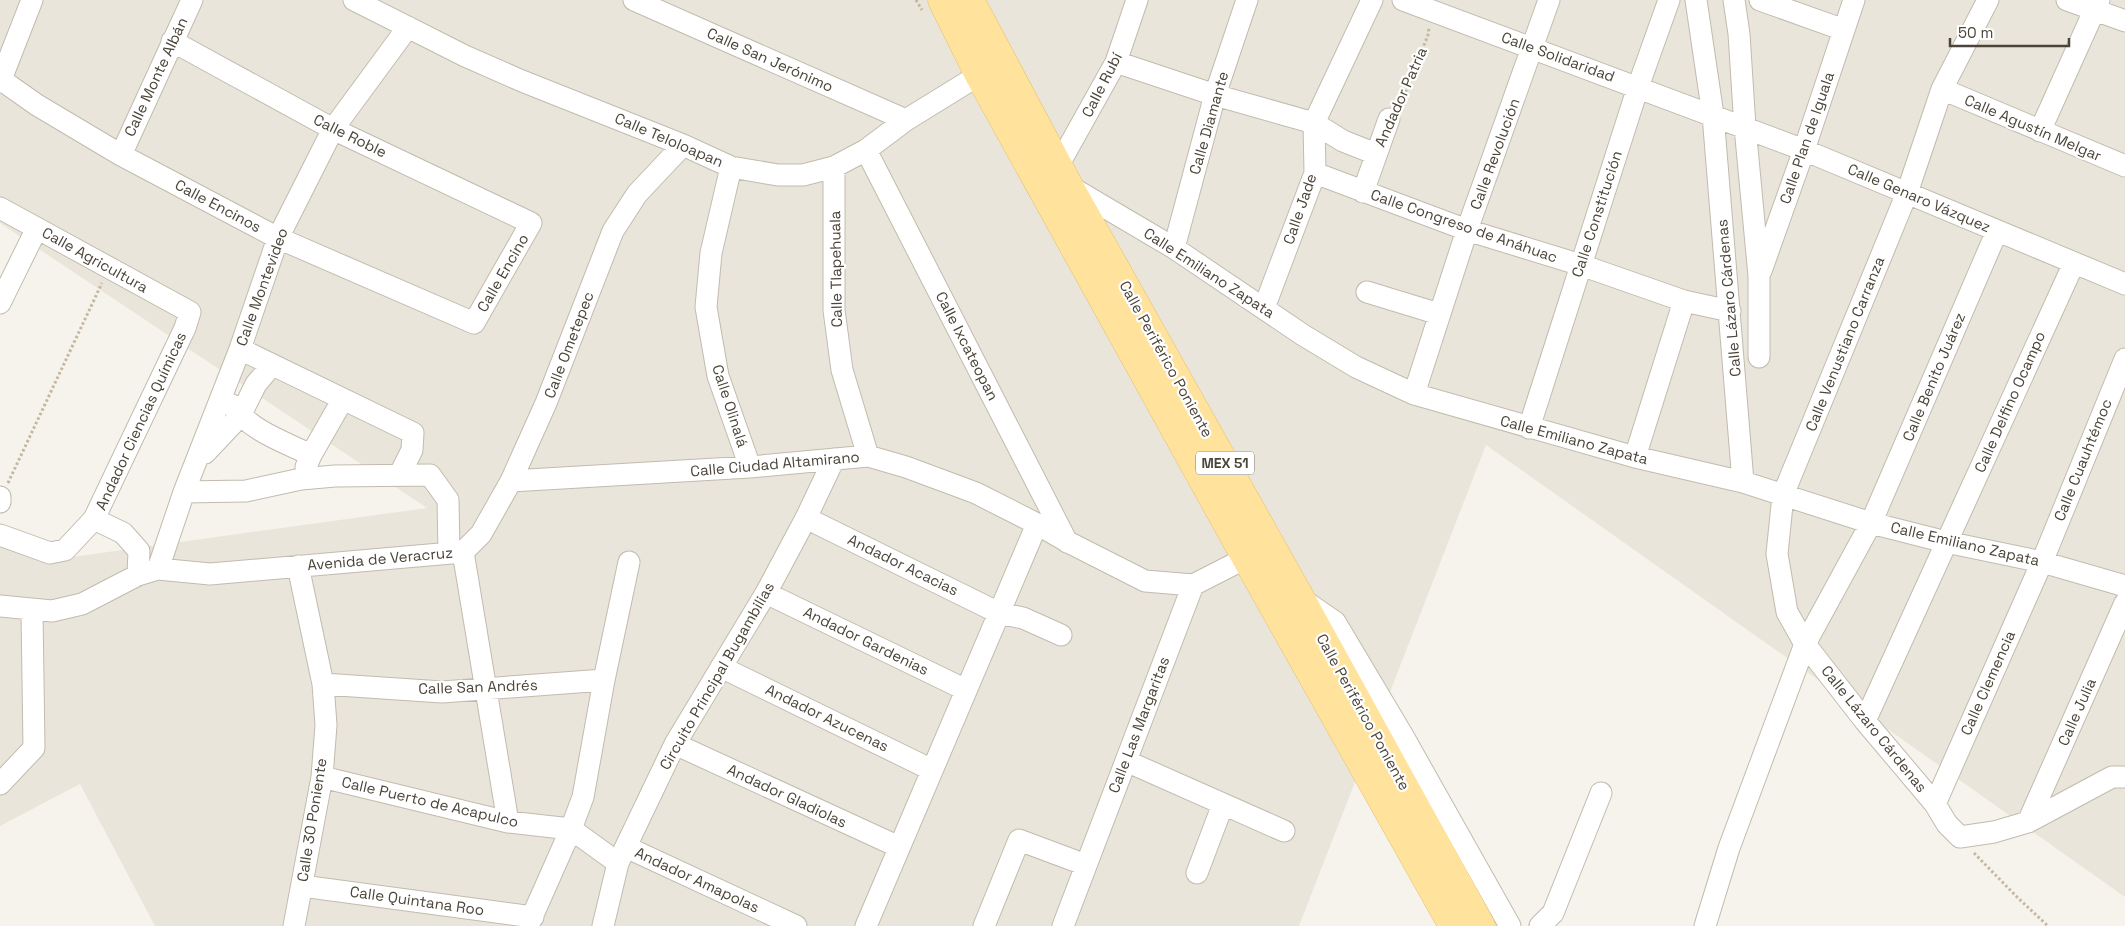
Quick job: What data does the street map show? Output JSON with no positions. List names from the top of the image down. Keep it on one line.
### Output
{"streets":{"main road":["Calle Periférico Poniente","MEX 51"],"street":["Calle Solidaridad","Calle San Jerónimo","Calle Monte Albán","Calle Rubí","Andador Patria","Calle Diamante","Calle Agustín Melgar","Calle Roble","Calle Plan de Iguala","Calle Teloloapan","Calle Revolución","Calle Genaro Vázquez","Calle Encinos","Calle Jade","Calle Constitución","Calle Congreso de Anáhuac","Calle Agricultura","Calle Tlapehuala","Calle Encino","Calle Emiliano Zapata","Calle Montevideo","Calle Lázaro Cárdenas","Calle Venustiano Carranza","Calle Ometepec","Calle Ixcateopan","Calle Benito Juárez","Calle Delfino Ocampo","Calle Olinalá","Andador Ciencias Químicas","Calle Cuauhtémoc","Calle Ciudad Altamirano","Avenida de Veracruz","Andador Acacias","Andador Gardenias","Circuito Principal Bugambilias","Calle Clemencia","Calle San Andrés","Calle Julia","Andador Azucenas","Calle Las Margaritas","Andador Gladiolas","Calle Puerto de Acapulco","Calle 30 Poniente","Andador Amapolas","Calle Quintana Roo"]},"crossings":[["Calle Solidaridad","Andador Patria"],["Calle Solidaridad","Calle Revolución"],["Calle Solidaridad","Calle Genaro Vázquez"],["Calle Solidaridad","Calle Constitución"],["Calle Solidaridad","Calle Lázaro Cárdenas"],["Calle San Jerónimo","Calle Teloloapan"],["Calle Monte Albán","Calle Roble"],["Calle Monte Albán","Calle Encinos"],["Calle Rubí","Calle Emiliano Zapata"],["Calle Rubí","Calle Periférico Poniente"],["Andador Patria","Calle Congreso de Anáhuac"],["Calle Diamante","Calle Emiliano Zapata"],["Calle Agustín Melgar","Calle Venustiano Carranza"],["Calle Roble","Calle Encino"],["Calle Roble","Calle Montevideo"],["Calle Plan de Iguala","Calle Genaro Vázquez"],["Calle Teloloapan","Calle Tlapehuala"],["Calle Teloloapan","Calle Montevideo"],["Calle Teloloapan","Calle Ometepec"],["Calle Teloloapan","Calle Ixcateopan"],["Calle Teloloapan","Calle Periférico Poniente"],["Calle Teloloapan","Calle Olinalá"],["Calle Revolución","Calle Congreso de Anáhuac"],["Calle Revolución","Calle Emiliano Zapata"],["Calle Genaro Vázquez","Calle Lázaro Cárdenas"],["Calle Genaro Vázquez","Calle Venustiano Carranza"],["Calle Genaro Vázquez","Calle Benito Juárez"],["Calle Genaro Vázquez","Calle Delfino Ocampo"],["Calle Encinos","Calle Encino"],["Calle Encinos","Calle Montevideo"],["Calle Jade","Calle Congreso de Anáhuac"],["Calle Jade","Calle Emiliano Zapata"],["Calle Constitución","Calle Congreso de Anáhuac"],["Calle Constitución","Calle Emiliano Zapata"],["Calle Congreso de Anáhuac","Calle Lázaro Cárdenas"],["Calle Agricultura","Andador Ciencias Químicas"],["Calle Tlapehuala","Calle Ciudad Altamirano"],["Calle Emiliano Zapata","Calle Lázaro Cárdenas"],["Calle Emiliano Zapata","Calle Venustiano Carranza"],["Calle Emiliano Zapata","Calle Periférico Poniente"],["Calle Emiliano Zapata","Calle Benito Juárez"],["Calle Emiliano Zapata","Calle Delfino Ocampo"],["Calle Emiliano Zapata","Calle Cuauhtémoc"],["Calle Emiliano Zapata","Calle Clemencia"],["Calle Montevideo","Avenida de Veracruz"],["Calle Lázaro Cárdenas","Calle Venustiano Carranza"],["Calle Lázaro Cárdenas","Calle Benito Juárez"],["Calle Lázaro Cárdenas","Calle Delfino Ocampo"],["Calle Lázaro Cárdenas","Calle Clemencia"],["Calle Ometepec","Calle Ciudad Altamirano"],["Calle Ometepec","Avenida de Veracruz"],["Calle Ixcateopan","Calle Ciudad Altamirano"],["Calle Olinalá","Calle Ciudad Altamirano"],["Calle Cuauhtémoc","Calle Clemencia"],["Calle Ciudad Altamirano","Circuito Principal Bugambilias"],["Calle Ciudad Altamirano","Calle Las Margaritas"],["Avenida de Veracruz","Calle 30 Poniente"],["Andador Acacias","Circuito Principal Bugambilias"],["Andador Gardenias","Circuito Principal Bugambilias"],["Circuito Principal Bugambilias","Andador Azucenas"],["Circuito Principal Bugambilias","Andador Gladiolas"],["Circuito Principal Bugambilias","Calle Puerto de Acapulco"],["Circuito Principal Bugambilias","Andador Amapolas"],["Calle San Andrés","Calle 30 Poniente"],["Calle Puerto de Acapulco","Calle 30 Poniente"],["Calle Puerto de Acapulco","Andador Amapolas"],["Calle 30 Poniente","Calle Quintana Roo"]],"scale_bar":"50 m"}
